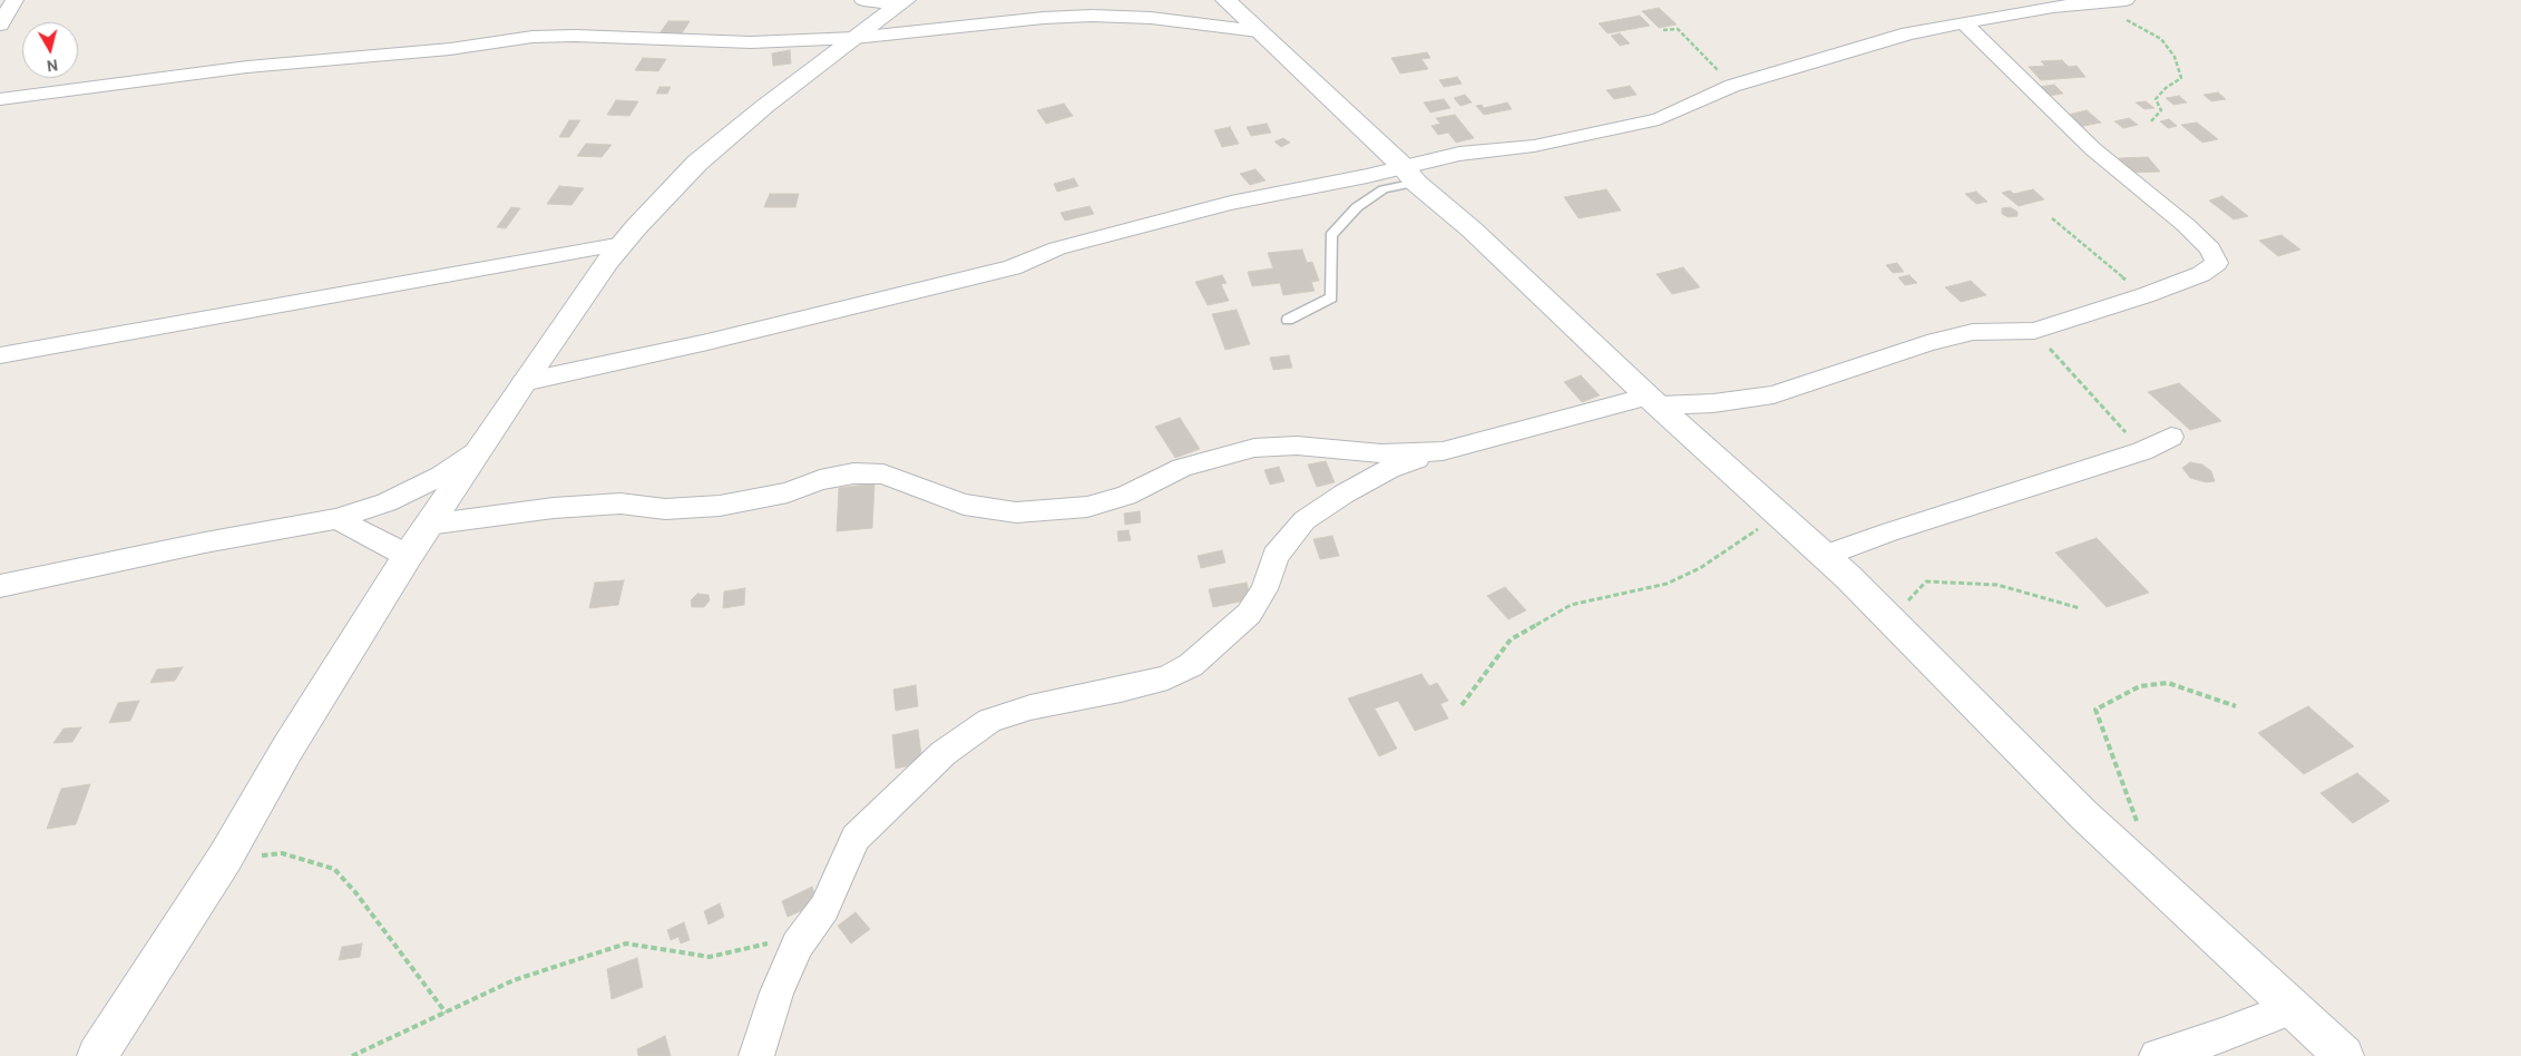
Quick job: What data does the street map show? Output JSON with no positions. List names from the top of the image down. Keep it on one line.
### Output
{"north":"bottom"}
